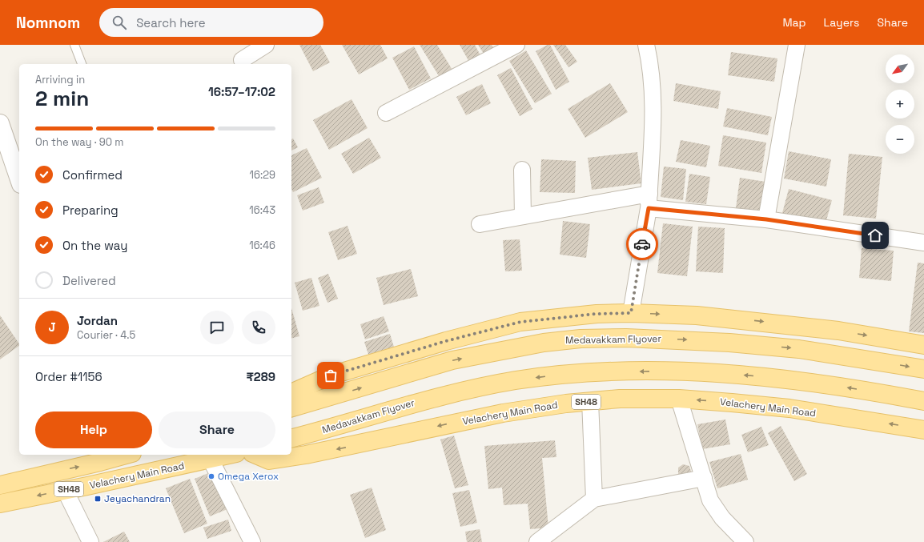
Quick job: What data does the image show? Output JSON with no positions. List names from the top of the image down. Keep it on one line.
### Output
{"streets":{"main road":["Medavakkam Flyover","SH48","Velachery Main Road"]},"places":{"other":["Omega Xerox"],"transit":["Jeyachandran"]},"north":"bottom left","page":{"header":"Nomnom","search":"Search here","nav":["Map","Layers","Share"],"map_buttons":["+","−"],"heading":["2 min","Arriving in","16:57–17:02"],"panel":["Jordan","Courier · 4.5","Order #1156","₹289"],"bar":"On the way · 90 m","list":[["Confirmed","16:29"],["Preparing","16:43"],["On the way","16:46"],"Delivered"],"round":"J","buttons":["Help","Share"]}}
